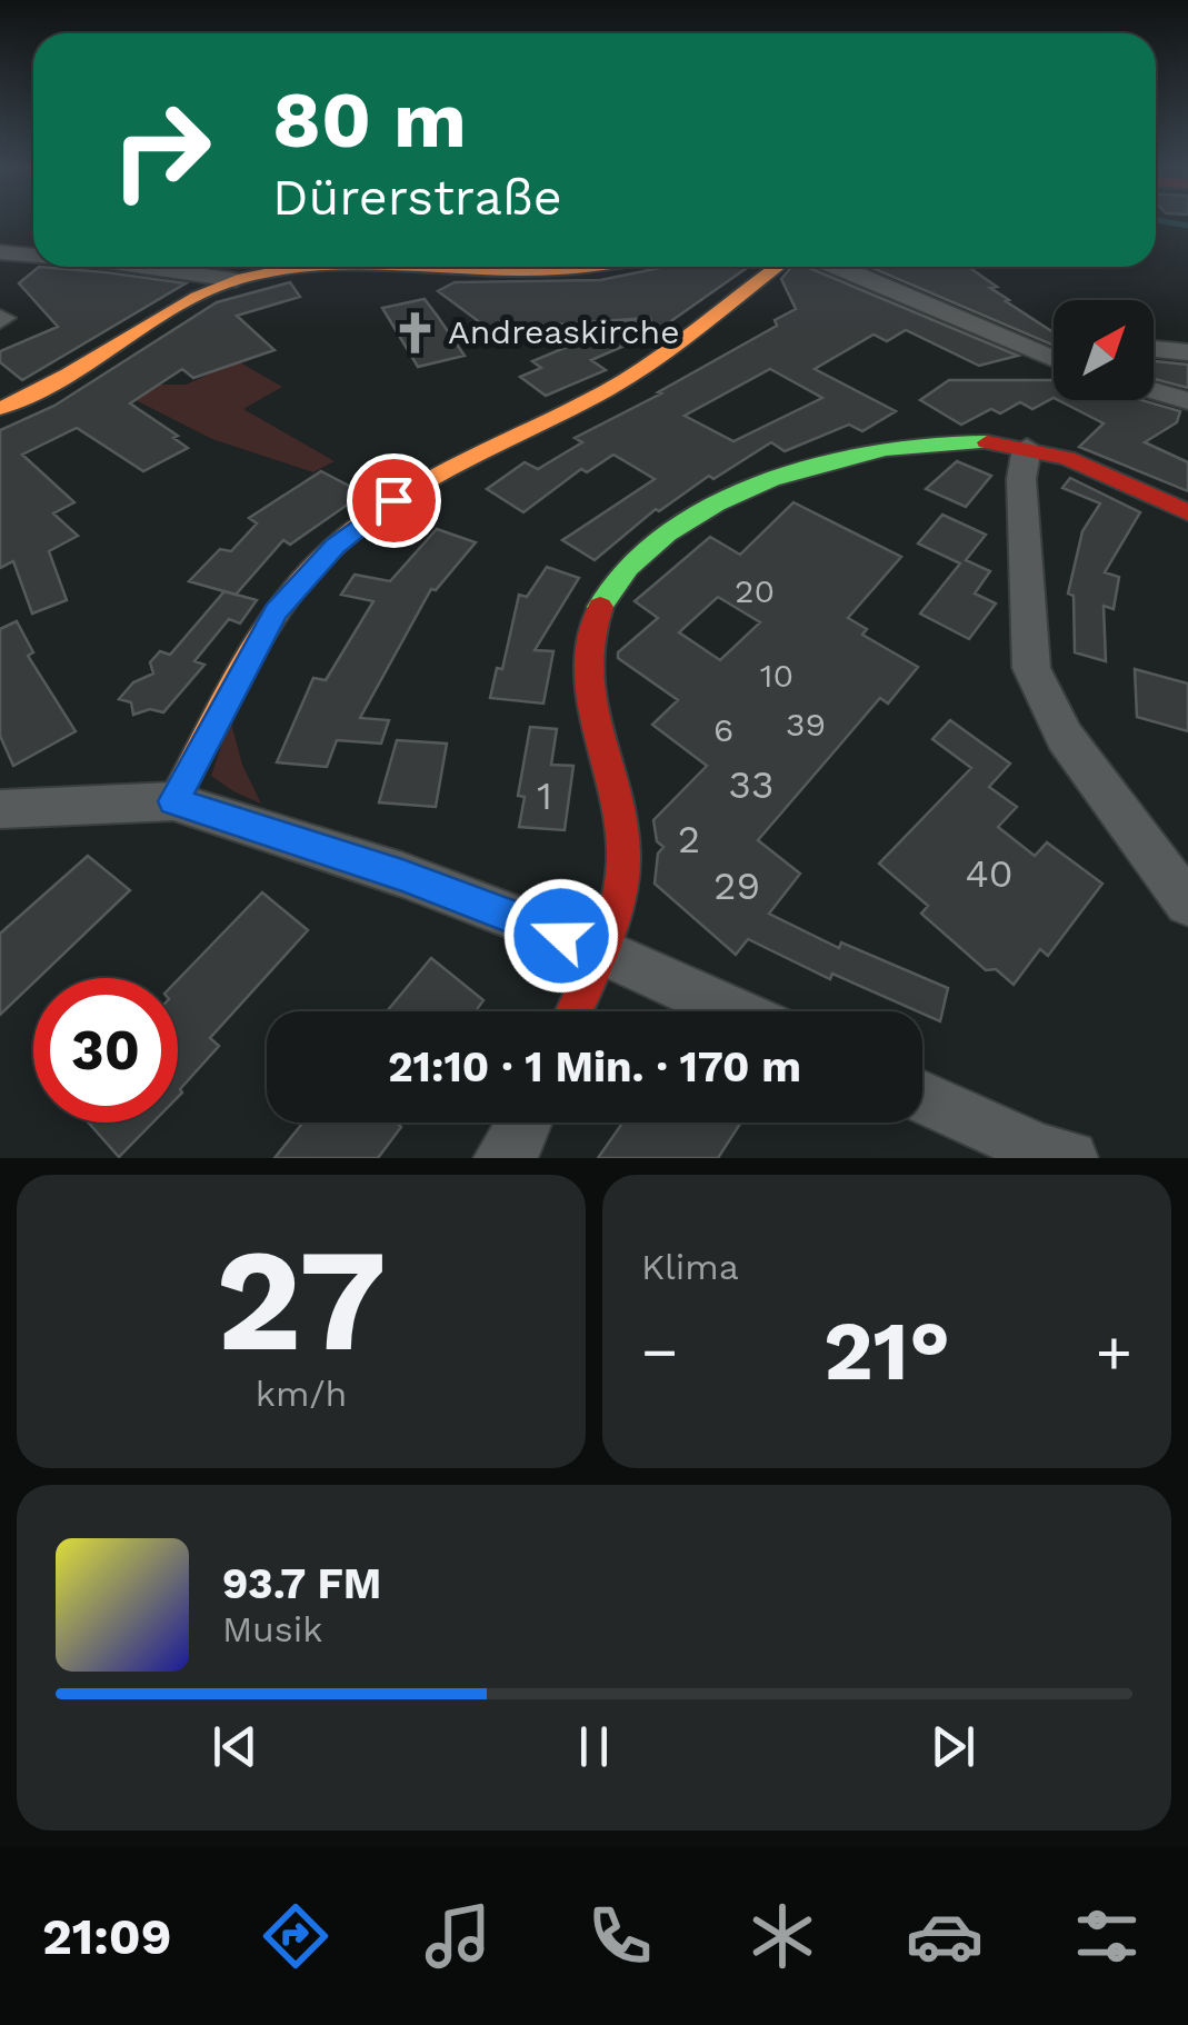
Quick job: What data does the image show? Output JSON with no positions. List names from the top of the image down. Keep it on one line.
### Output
{"places":{"church":["Andreaskirche"]},"house_numbers":["20","10","39","6","33","1","2","40","29"],"north":"top right","page":{"turn":["80 m","Dürerstraße"],"limit":"30","trip":"21:10 · 1 Min. · 170 m","tile":[["27","km/h"],"Klima"],"heat":["−","21°","+"],"song":["93.7 FM","Musik"],"tabs":"21:09"}}
